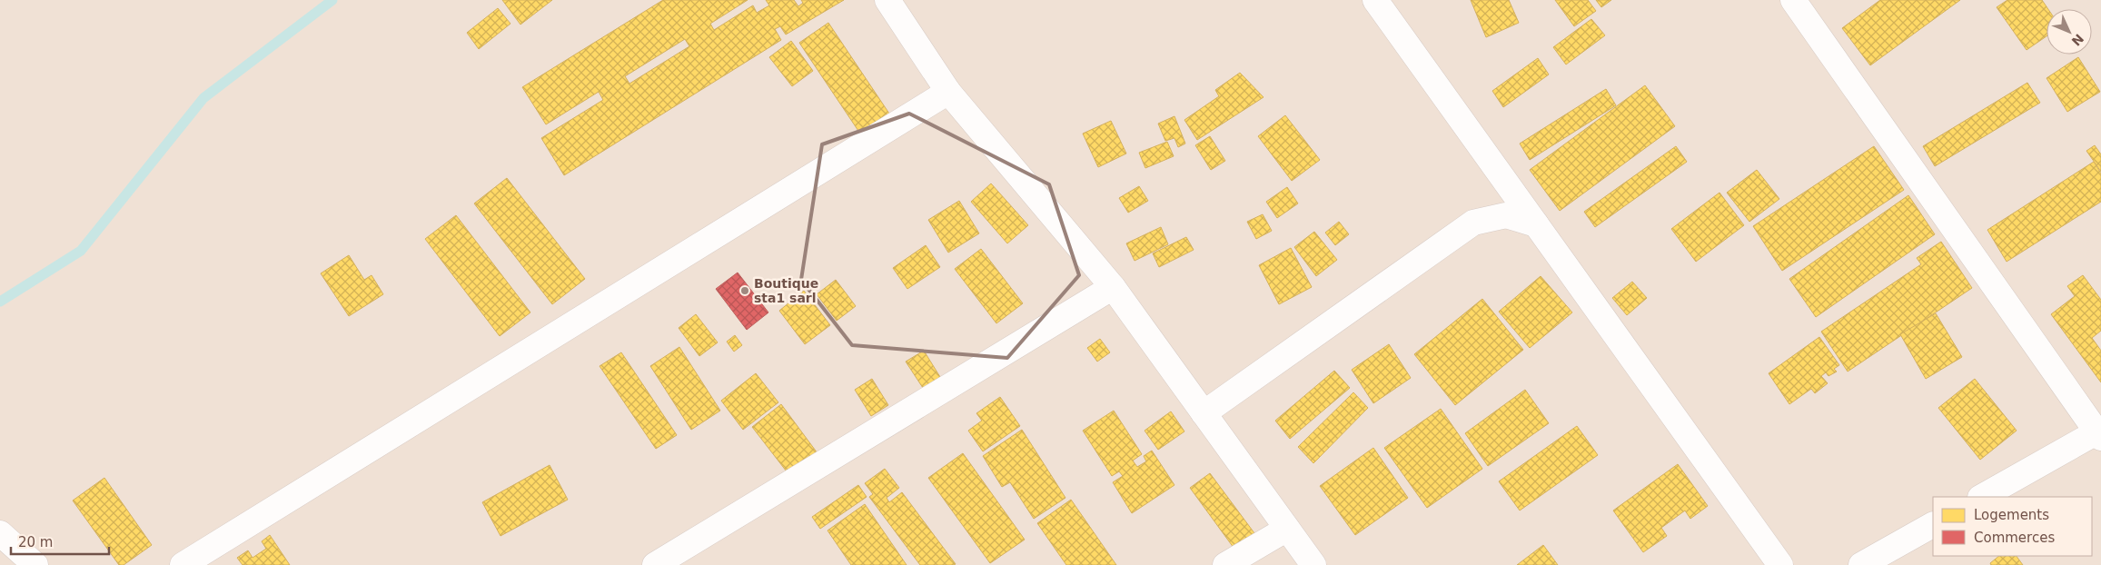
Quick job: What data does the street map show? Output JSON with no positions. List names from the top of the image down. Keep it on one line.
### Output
{"places":["Boutique sta1 sarl"],"legend":["Logements","Commerces"],"scale_bar":"20 m","north":"bottom right"}
